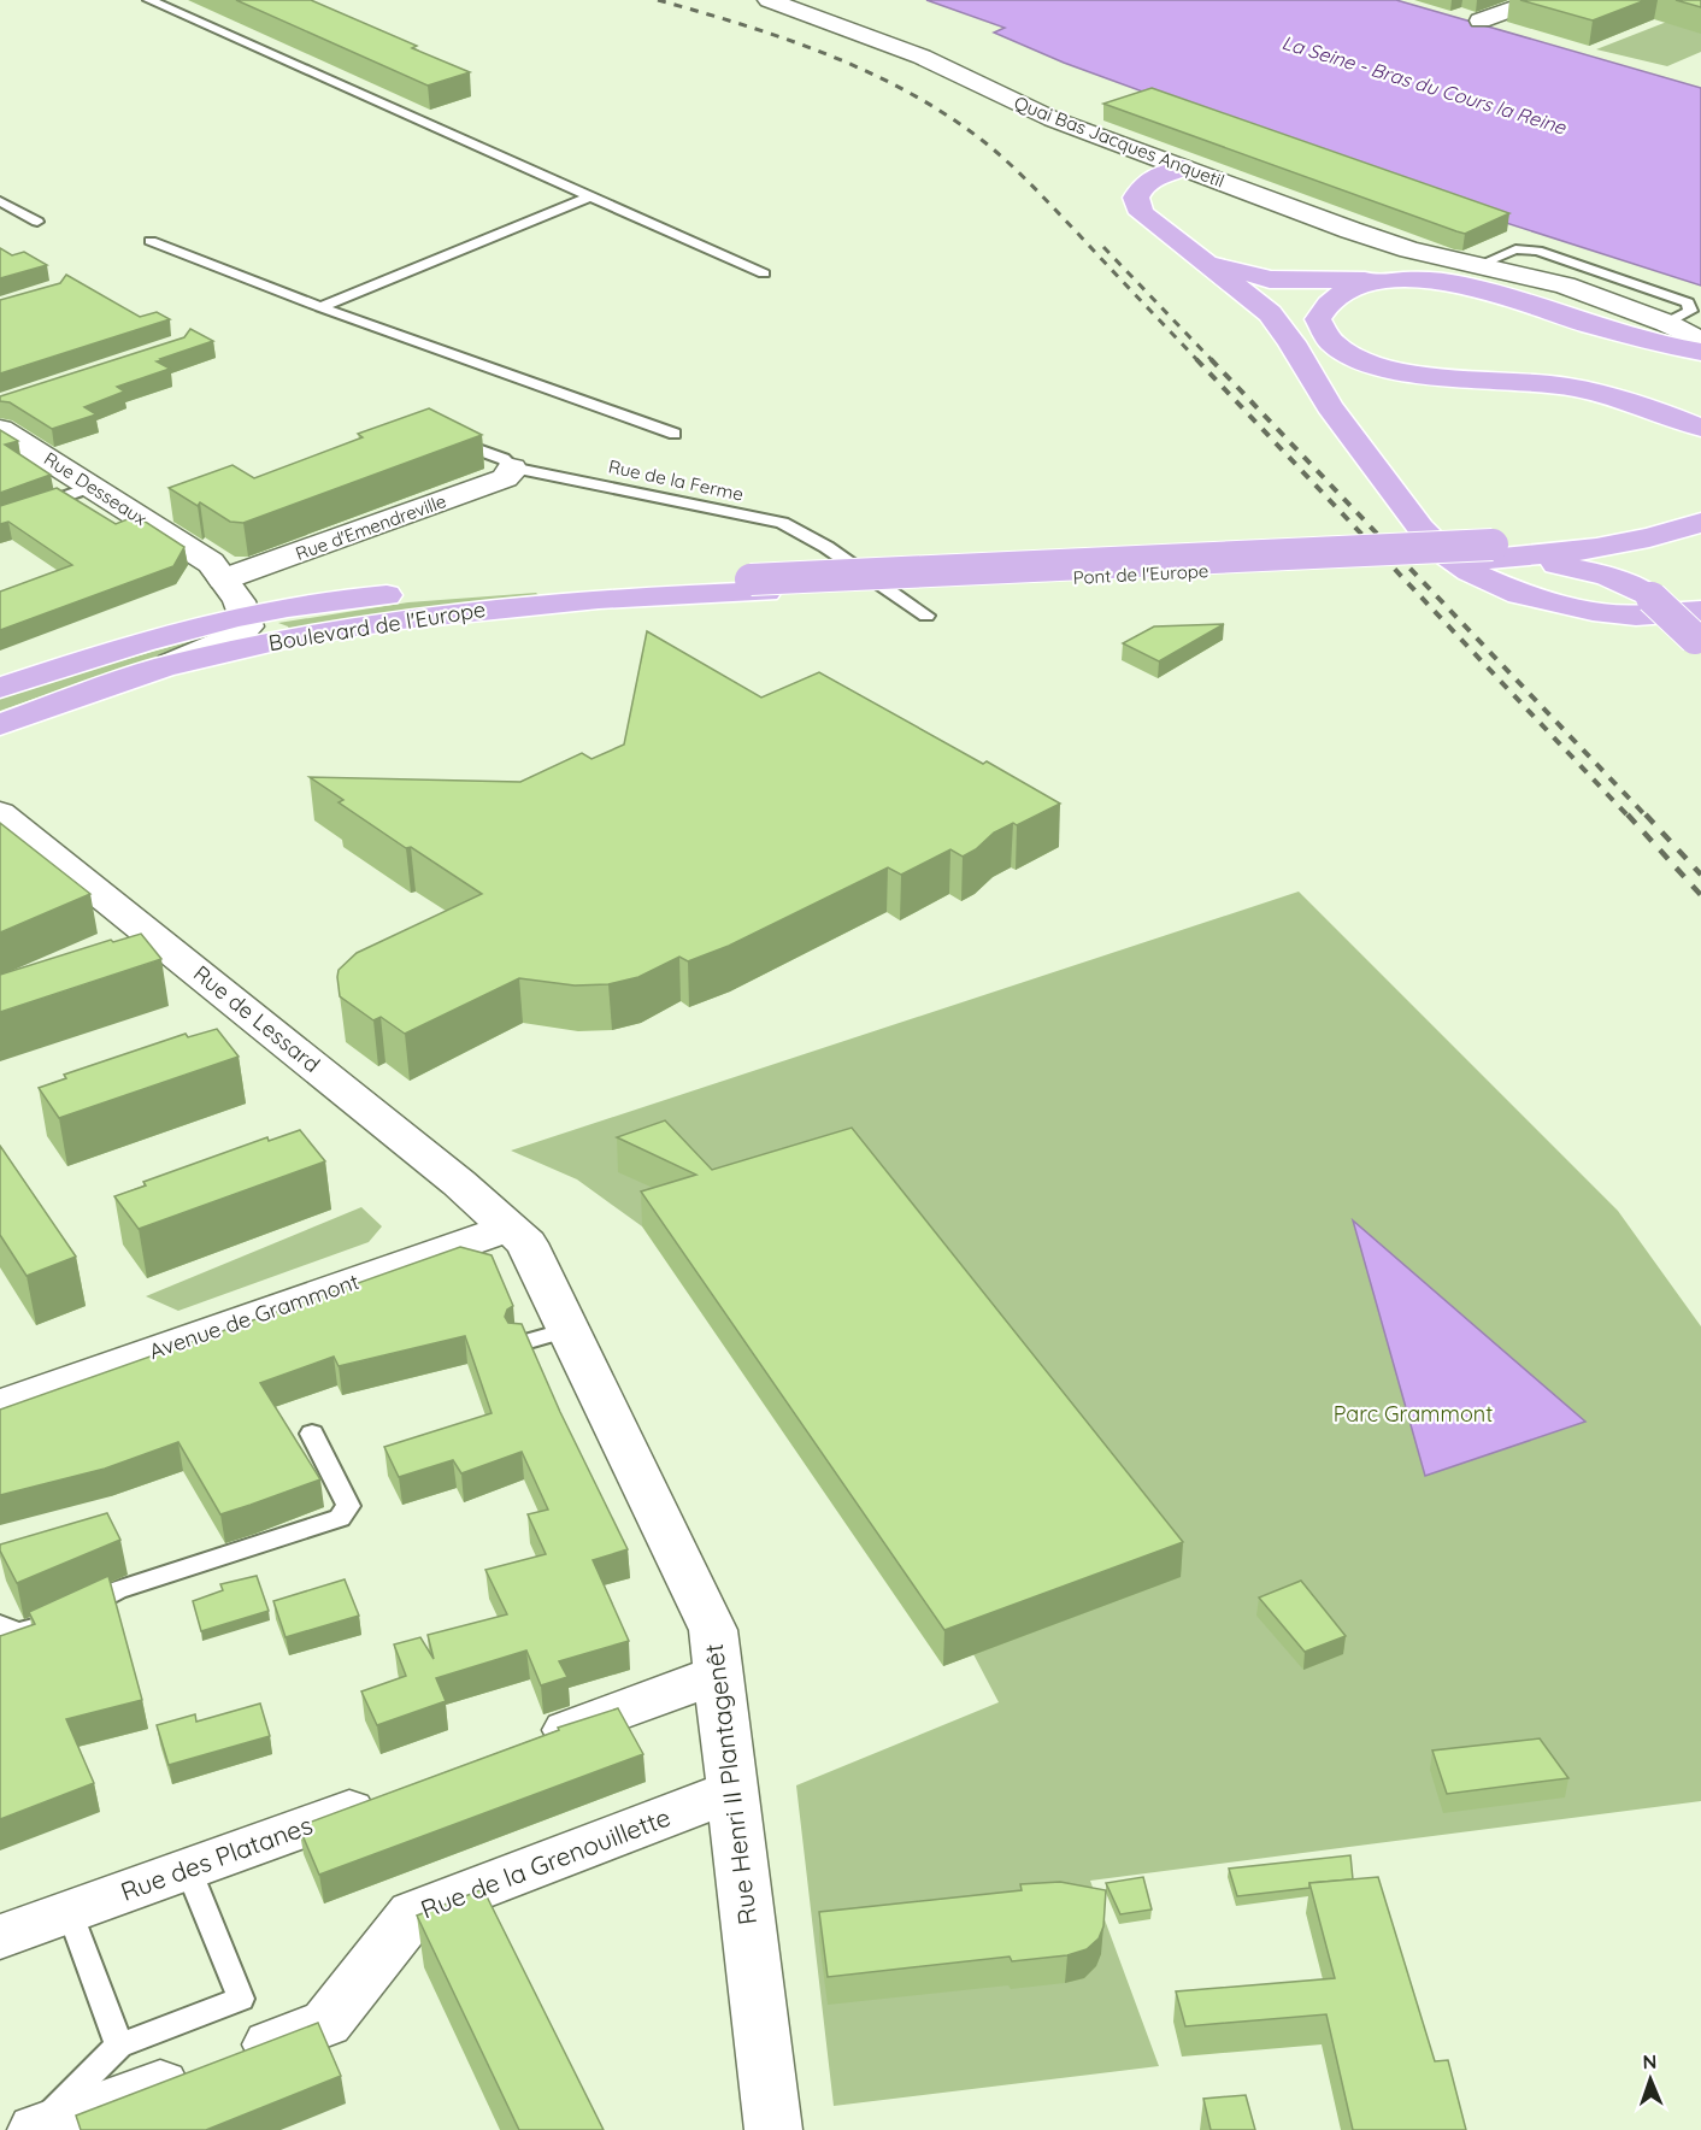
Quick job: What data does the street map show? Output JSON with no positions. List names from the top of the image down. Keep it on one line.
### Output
{"streets":{"main road":["Pont de l'Europe","Boulevard de l'Europe"],"street":["Quai Bas Jacques Anquetil","Rue Desseaux","Rue d'Emendreville","Rue de Lessard","Avenue de Grammont","Rue Henri II Plantagenêt","Rue des Platanes","Rue de la Grenouillette"],"lane":["Rue de la Ferme"]},"crossings":[["Rue de la Ferme","Rue d'Emendreville"],["Rue Desseaux","Rue d'Emendreville"],["Rue Desseaux","Boulevard de l'Europe"],["Pont de l'Europe","Boulevard de l'Europe"],["Rue de Lessard","Avenue de Grammont"],["Rue de Lessard","Rue Henri II Plantagenêt"],["Avenue de Grammont","Rue Henri II Plantagenêt"],["Rue Henri II Plantagenêt","Rue de la Grenouillette"]],"water":["La Seine - Bras du Cours la Reine"],"parks":["Parc Grammont"],"north":"top"}
